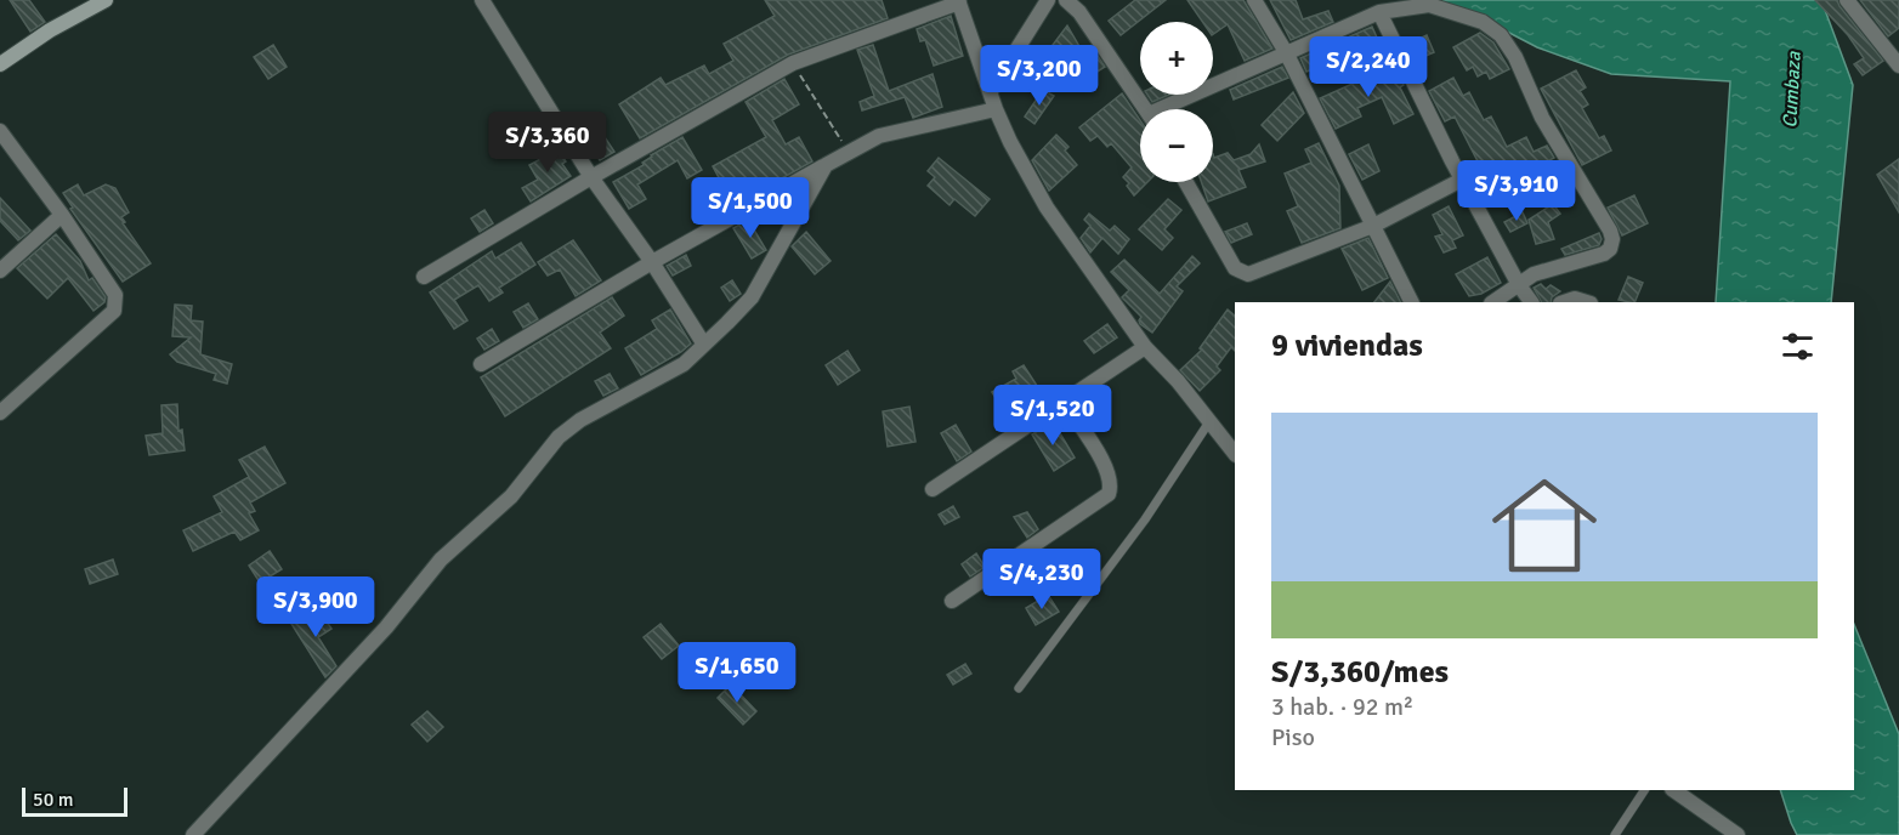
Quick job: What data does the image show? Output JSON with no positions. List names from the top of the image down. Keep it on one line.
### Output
{"water":["Cumbaza"],"scale_bar":"50 m","page":{"map_buttons":["+","−"],"price":["S/2,240","S/3,200","S/3,360","S/3,910","S/1,500","S/1,520","S/4,230","S/3,900","S/1,650"],"heading":"9 viviendas","list":[{"name":"S/3,360/mes","note":"3 hab. · 92 m² · Piso"}],"scale":"50 m"}}
